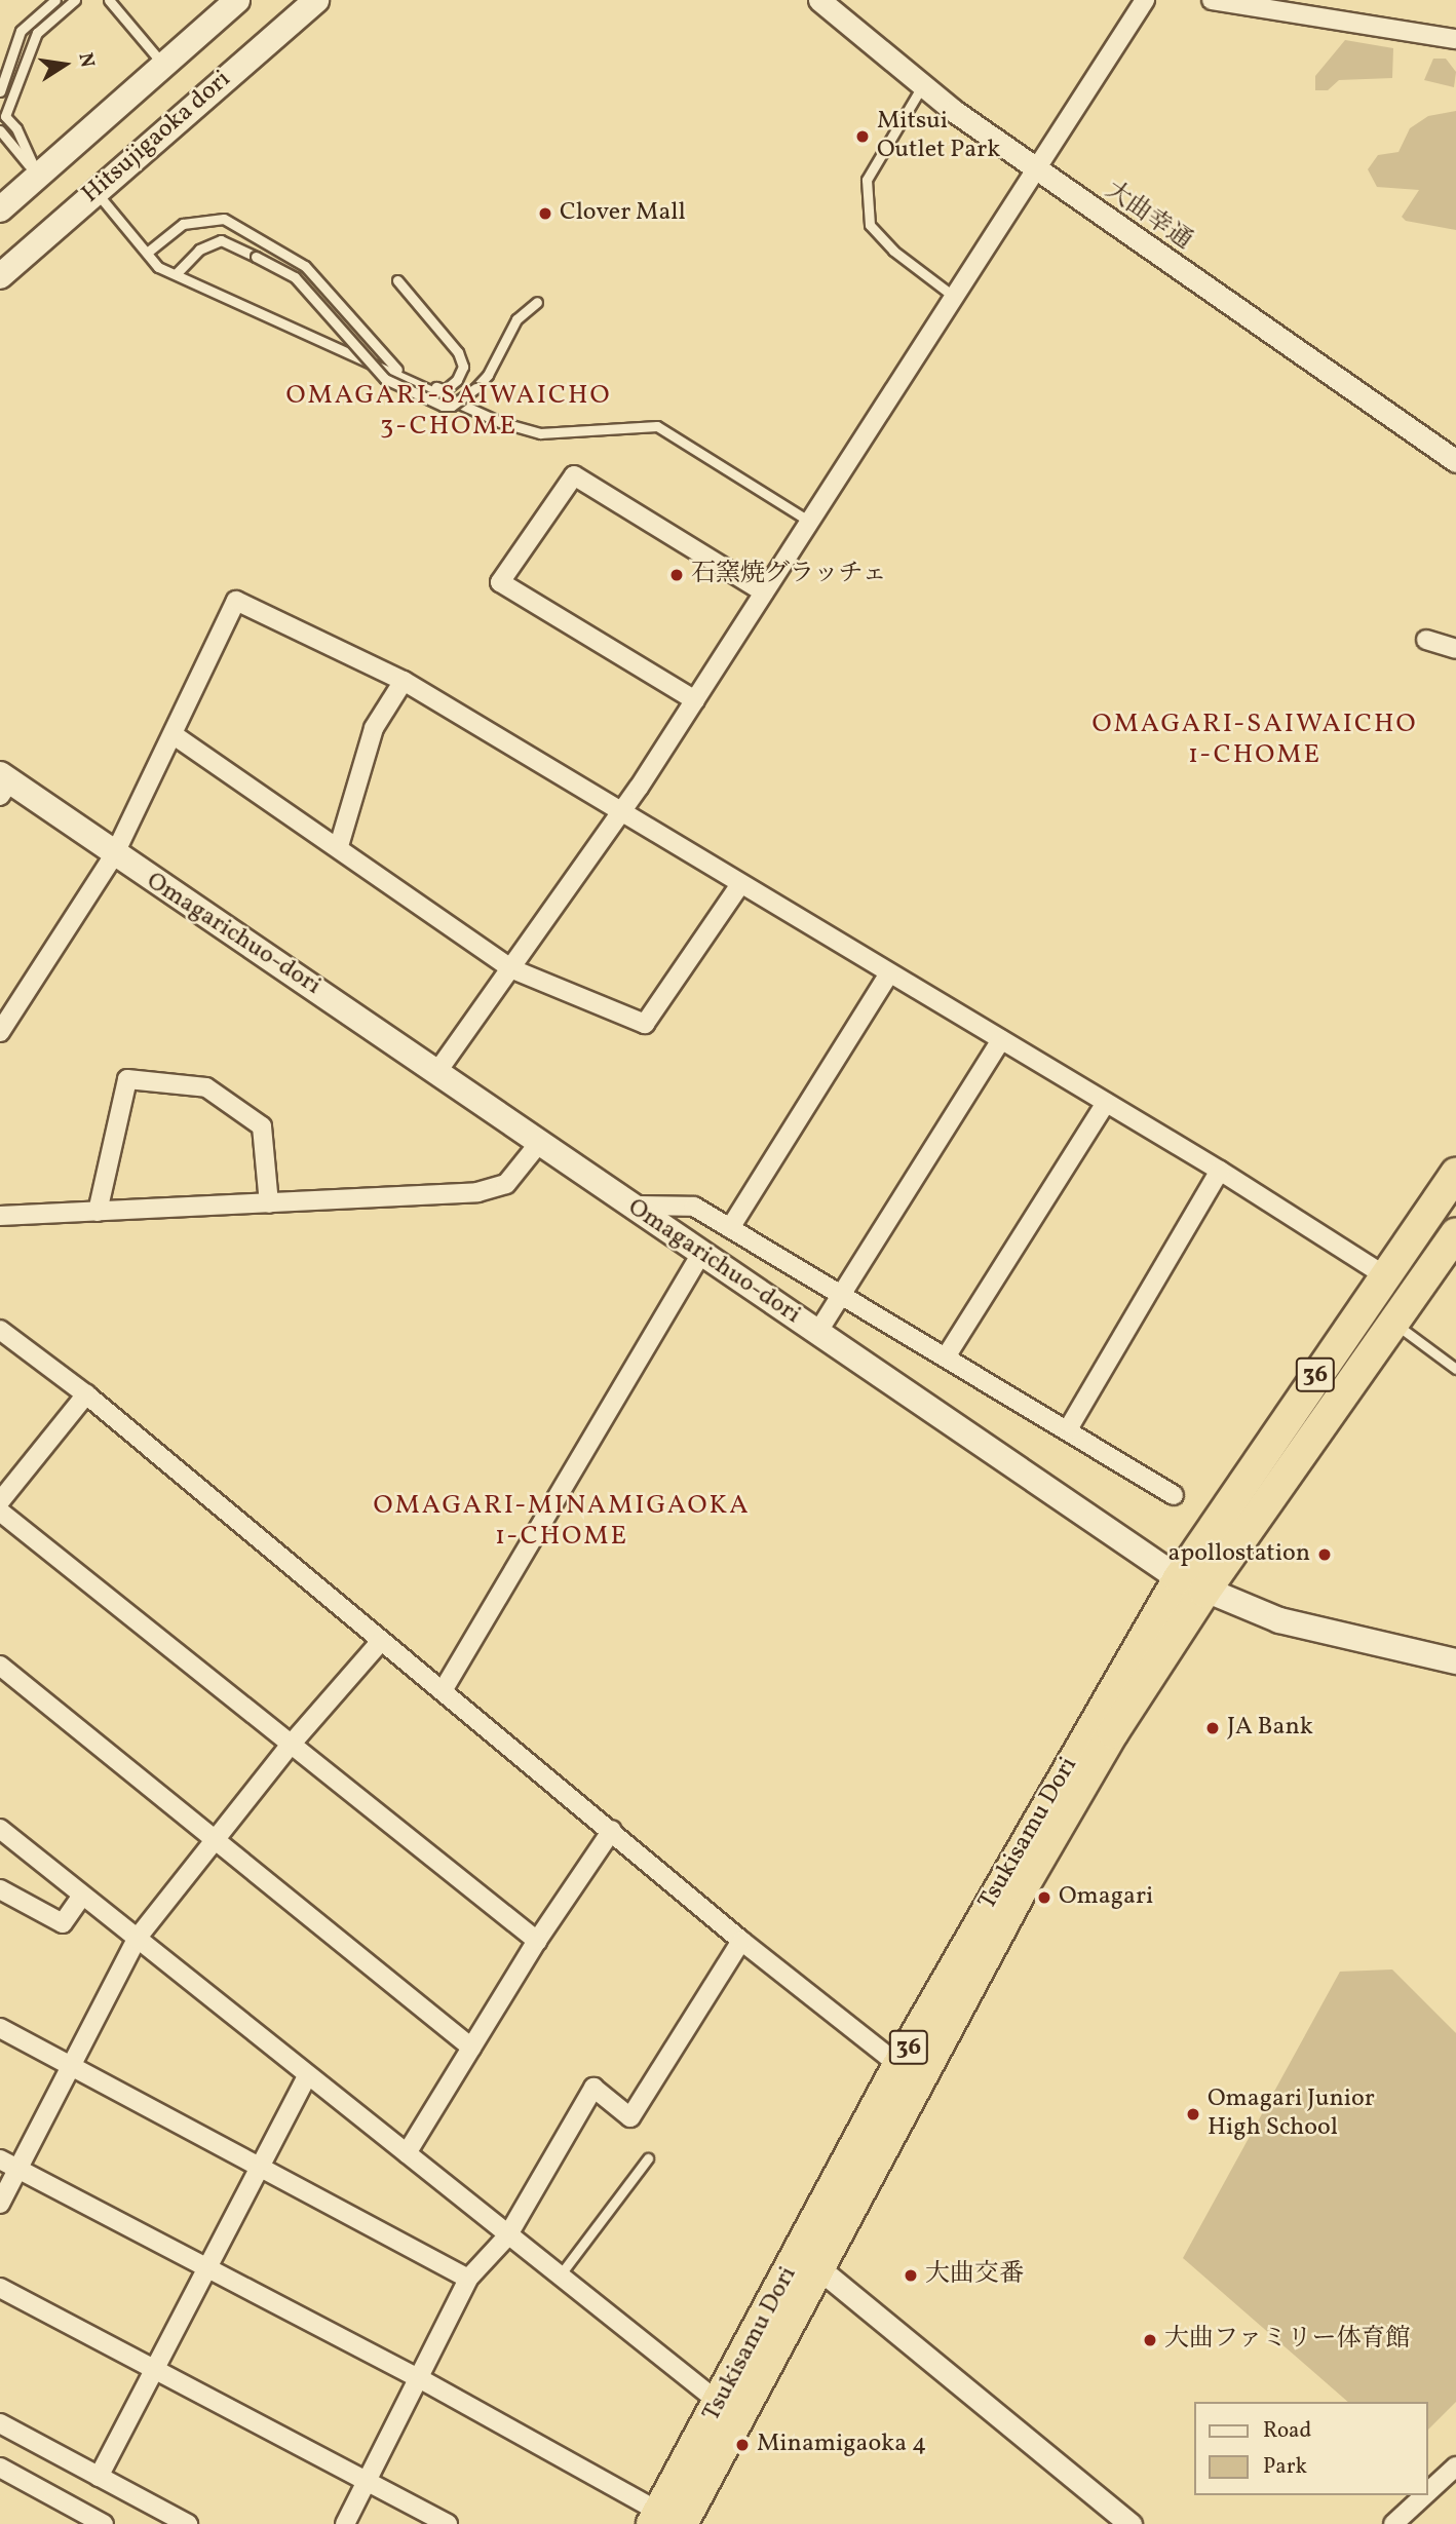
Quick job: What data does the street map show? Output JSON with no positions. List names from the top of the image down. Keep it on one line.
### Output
{"streets":{"highway":["36","Tsukisamu Dori"],"main road":["Hitsujigaoka dori","Omagarichuo-dori"],"street":["大曲幸通"]},"crossings":[["Omagarichuo-dori","Tsukisamu Dori"]],"districts":["OMAGARI-SAIWAICHO 3-CHOME","OMAGARI-SAIWAICHO 1-CHOME","OMAGARI-MINAMIGAOKA 1-CHOME"],"places":["Mitsui Outlet Park","Clover Mall","石窯焼グラッチェ","apollostation","JA Bank","Omagari","Omagari Junior High School","大曲交番","大曲ファミリー体育館","Minamigaoka 4"],"legend":["Road","Park"],"north":"right"}
